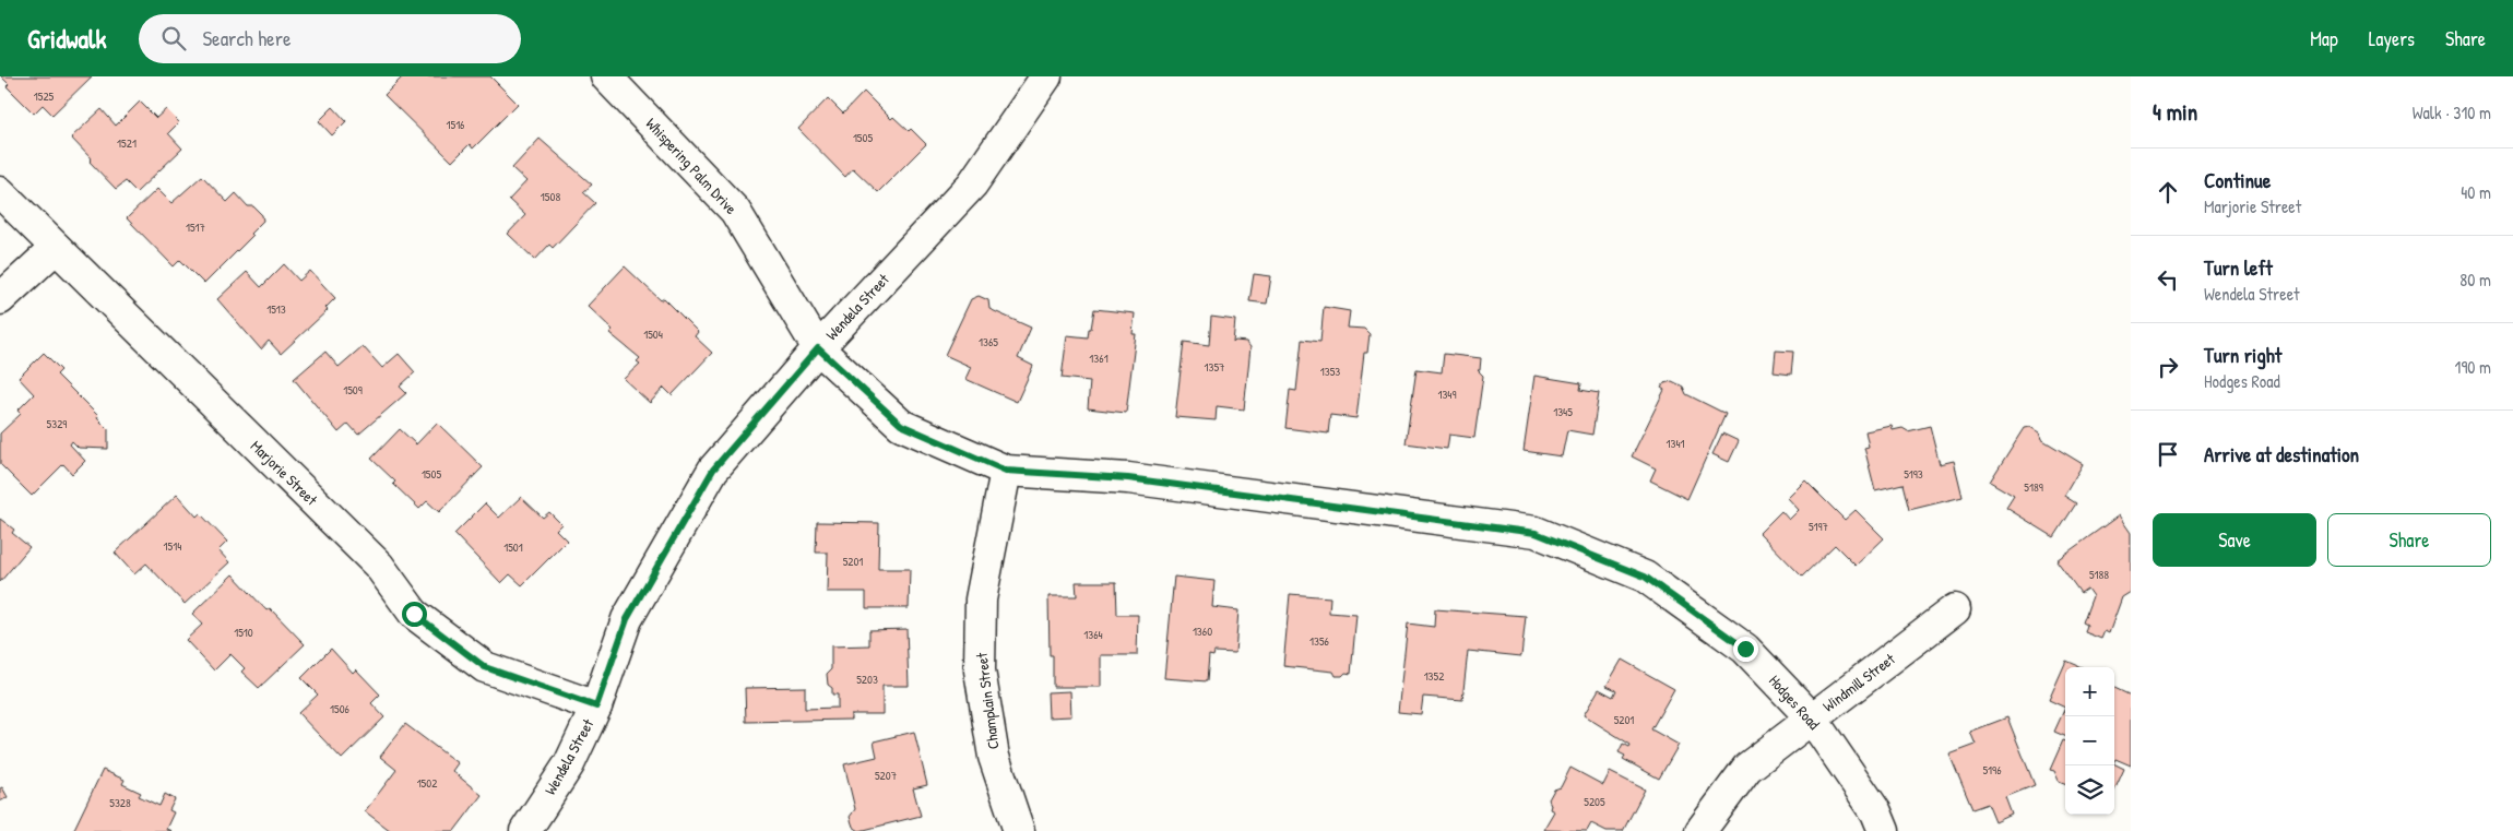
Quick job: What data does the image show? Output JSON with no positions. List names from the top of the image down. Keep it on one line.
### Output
{"streets":{"street":["Whispering Palm Drive","Wendela Street","Marjorie Street","Windmill Street","Champlain Street","Hodges Road"]},"crossings":[["Whispering Palm Drive","Wendela Street"],["Whispering Palm Drive","Hodges Road"],["Wendela Street","Marjorie Street"],["Wendela Street","Hodges Road"],["Windmill Street","Hodges Road"],["Champlain Street","Hodges Road"]],"house_numbers":["1525","1516","1505","1521","1508","1517","1513","1504","1365","1361","1357","1353","1509","1349","1345","5329","1341","1505","5193","5189","5197","1514","1501","5201","5188","1360","1510","1364","1356","1352","5203","1506","5201","5196","5207","1502","5205","5328"],"page":{"header":"Gridwalk","search":"Search here","nav":["Map","Layers","Share"],"heading":["4 min","Walk · 310 m"],"list":[["Continue","Marjorie Street","40 m"],["Turn left","Wendela Street","80 m"],["Turn right","Hodges Road","190 m"],"Arrive at destination"],"buttons":["Save","Share"],"map_buttons":["+","−"]}}
